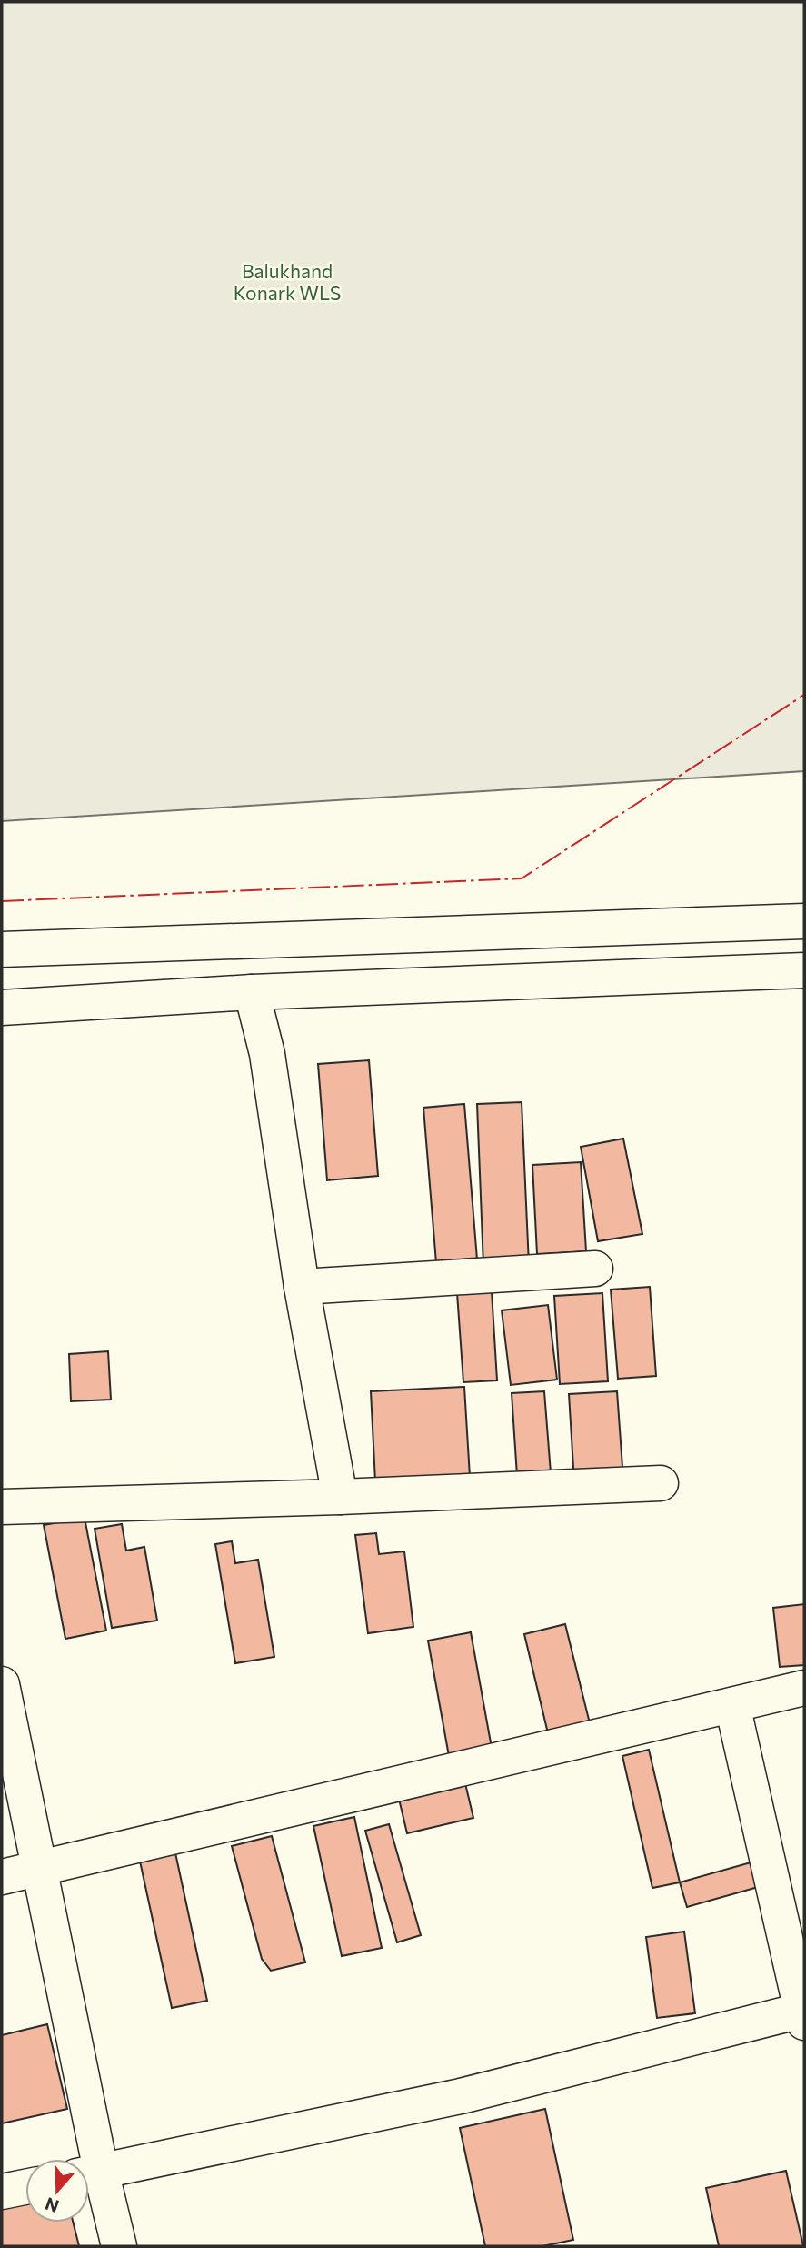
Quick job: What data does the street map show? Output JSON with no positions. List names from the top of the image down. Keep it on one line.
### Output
{"parks":["Balukhand Konark WLS"],"north":"bottom"}
